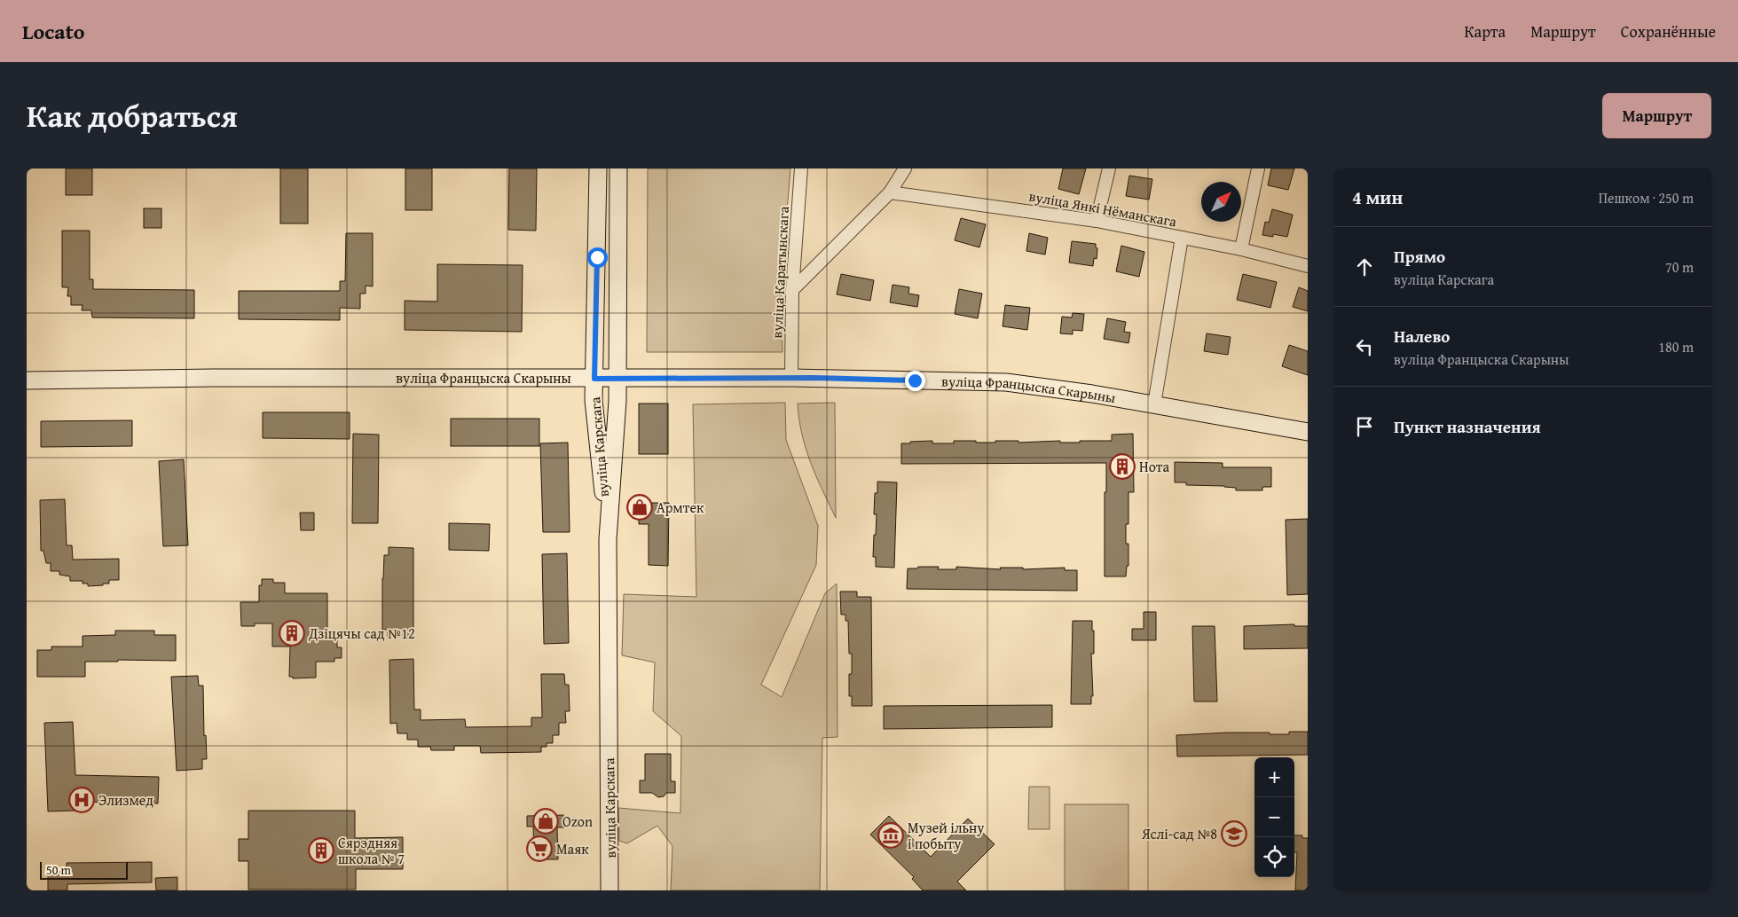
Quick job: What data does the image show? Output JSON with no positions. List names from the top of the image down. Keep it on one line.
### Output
{"streets":{"street":["вуліца Янкі Нёманскага","вуліца Каратынскага","вуліца Францыска Скарыны","вуліца Карскага"]},"crossings":[["вуліца Каратынскага","вуліца Францыска Скарыны"],["вуліца Францыска Скарыны","вуліца Карскага"]],"places":{"building":["Нота","Дзіцячы сад №12","Сярэдняя школа № 7"],"shop":["Армтек","Ozon"],"hospital":["Элизмед"],"school or university":["Яслі-сад №8"],"museum":["Музей ільну і побыту"],"supermarket":["Маяк"]},"scale_bar":"50 m","north":"top right","page":{"header":"Locato","nav":["Карта","Маршрут","Сохранённые"],"title":"Как добраться","buttons":"Маршрут","heading":["4 мин","Пешком · 250 m"],"list":[["Прямо","вуліца Карскага","70 m"],["Налево","вуліца Францыска Скарыны","180 m"],"Пункт назначения"],"map_buttons":["+","−"],"scale":"50 m"}}
